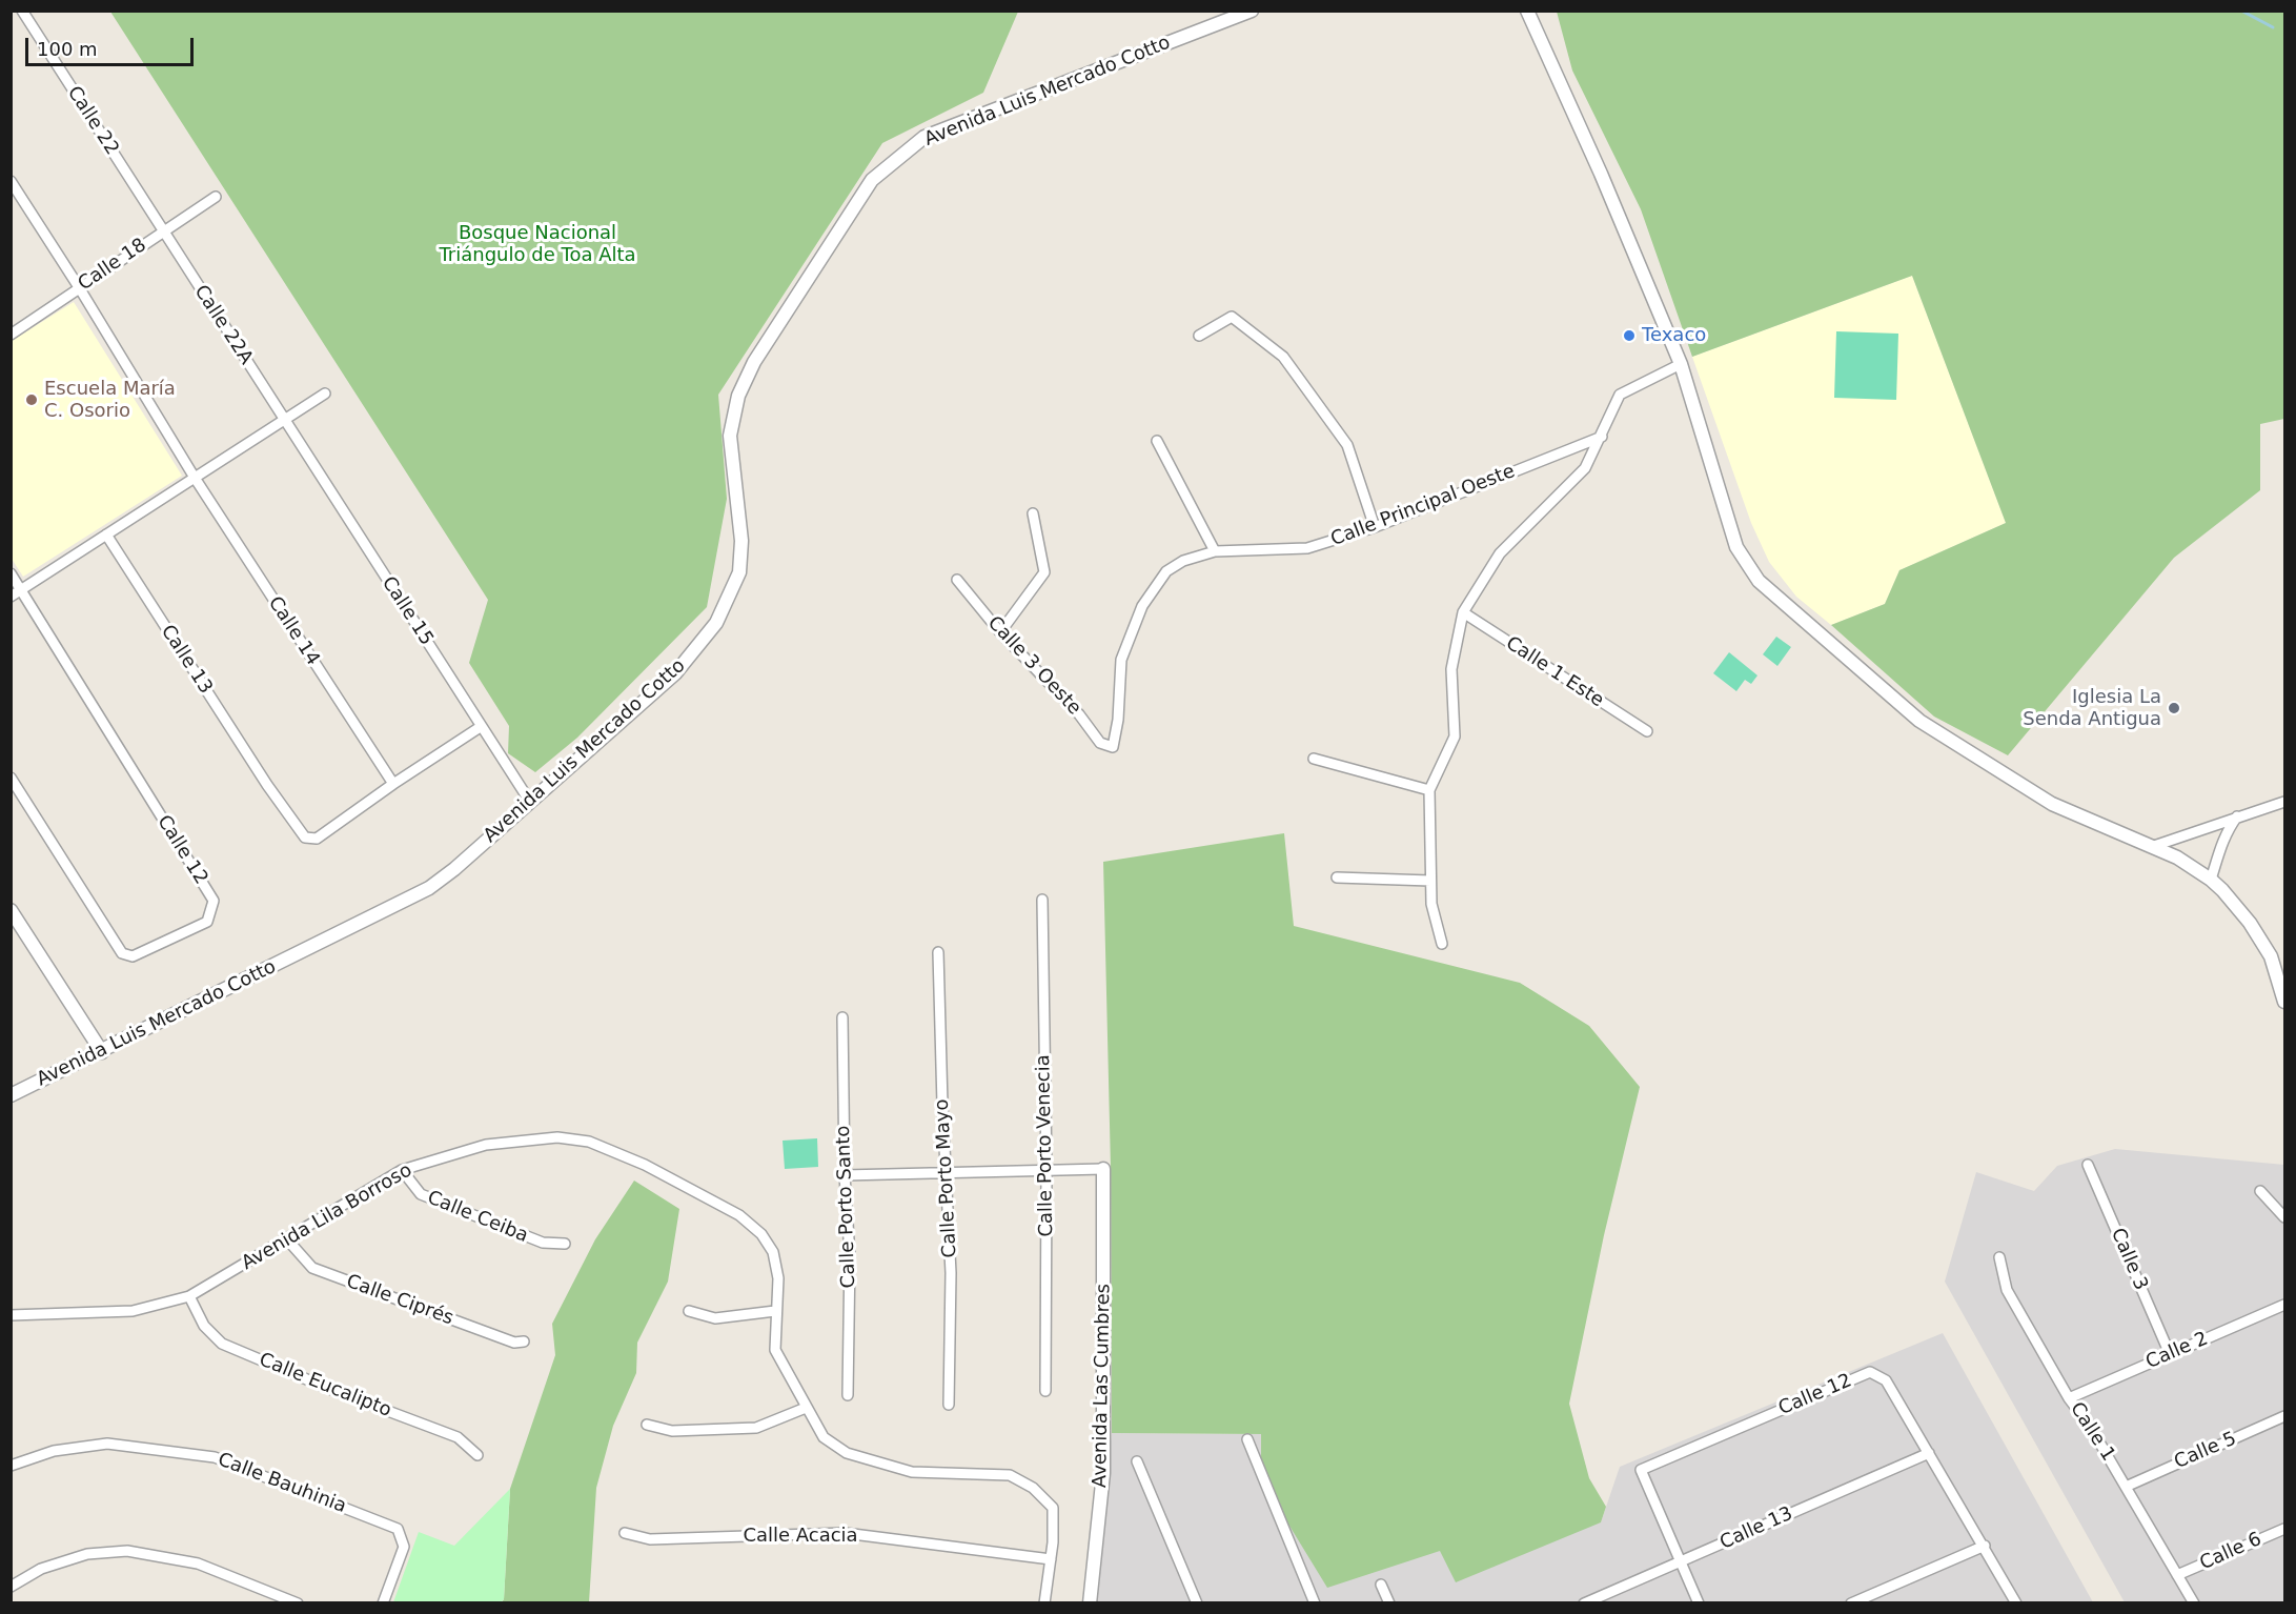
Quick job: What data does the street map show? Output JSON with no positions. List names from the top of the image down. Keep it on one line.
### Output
{"streets":{"street":["Avenida Luis Mercado Cotto","Calle 22","Calle 18","Calle 22A","Calle Principal Oeste","Calle 15","Calle 14","Calle 13","Calle 3 Oeste","Calle 1 Este","Calle 12","Calle Porto Venecia","Calle Porto Mayo","Calle Porto Santo","Avenida Lila Borroso","Calle Ceiba","Calle 3","Calle Ciprés","Calle 2","Calle Eucalipto","Avenida Las Cumbres","Calle 1","Calle 5","Calle Bauhinia","Calle Acacia","Calle 6"]},"crossings":[["Avenida Luis Mercado Cotto","Calle 15"],["Calle 22","Calle 18"],["Calle 22","Calle 22A"],["Calle 18","Calle 22A"],["Calle 18","Calle 14"],["Calle 22A","Calle 15"],["Calle Principal Oeste","Calle 3 Oeste"],["Calle 14","Calle 13"],["Calle 13","Calle 12"],["Avenida Lila Borroso","Calle Ceiba"],["Avenida Lila Borroso","Calle Ciprés"],["Avenida Lila Borroso","Calle Eucalipto"],["Avenida Lila Borroso","Calle Acacia"],["Calle 3","Calle 2"],["Calle 2","Calle 1"],["Calle 1","Calle 5"],["Calle 1","Calle 6"]],"parks":["Bosque Nacional Triángulo de Toa Alta"],"places":["Texaco","Escuela María C. Osorio","Iglesia La Senda Antigua"],"scale_bar":"100 m"}
